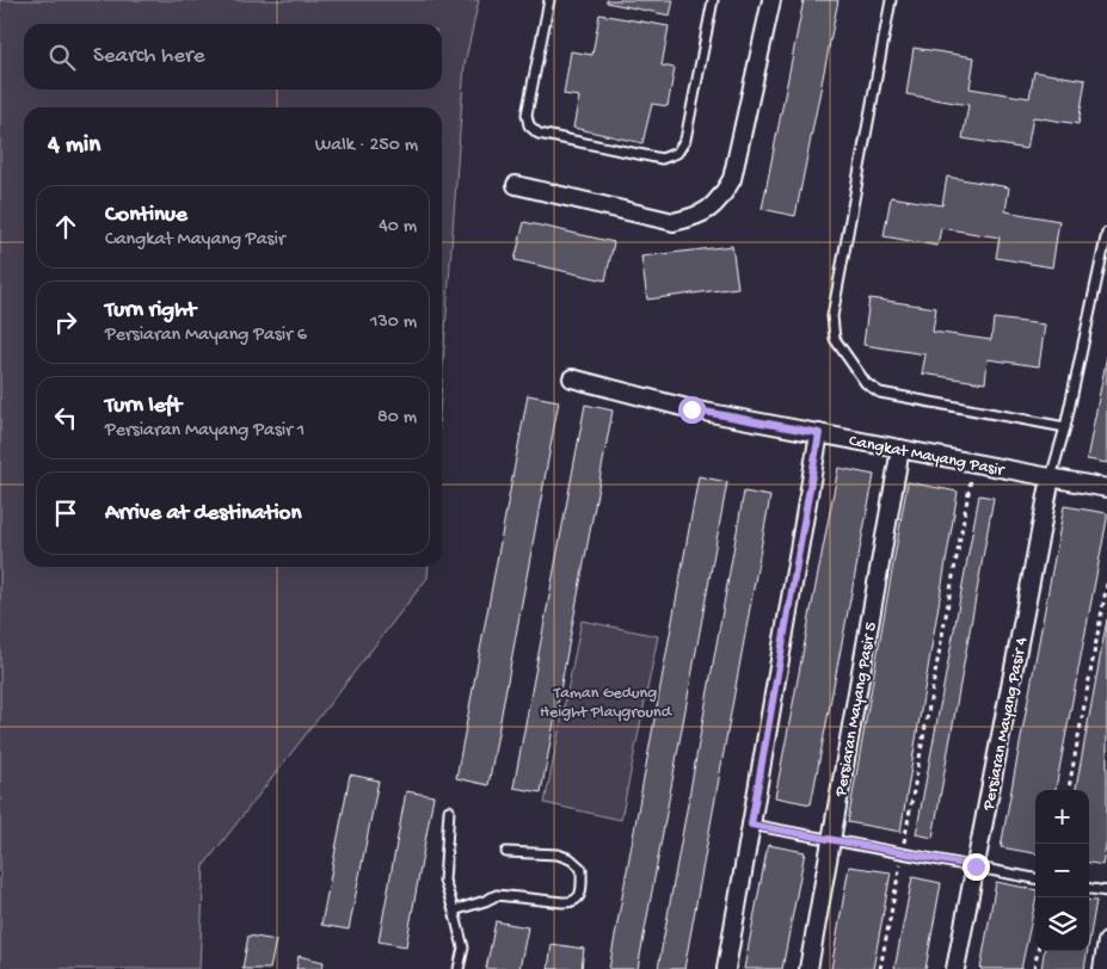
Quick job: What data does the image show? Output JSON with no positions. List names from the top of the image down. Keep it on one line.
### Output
{"streets":{"street":["Cangkat Mayang Pasir","Persiaran Mayang Pasir 5","Persiaran Mayang Pasir 4"]},"crossings":[["Cangkat Mayang Pasir","Persiaran Mayang Pasir 5"],["Cangkat Mayang Pasir","Persiaran Mayang Pasir 4"]],"parks":["Taman Gedung Height Playground"],"page":{"search":"Search here","heading":["4 min","Walk · 250 m"],"list":[["Continue","Cangkat Mayang Pasir","40 m"],["Turn right","Persiaran Mayang Pasir 6","130 m"],["Turn left","Persiaran Mayang Pasir 1","80 m"],"Arrive at destination"],"map_buttons":["+","−"]}}
